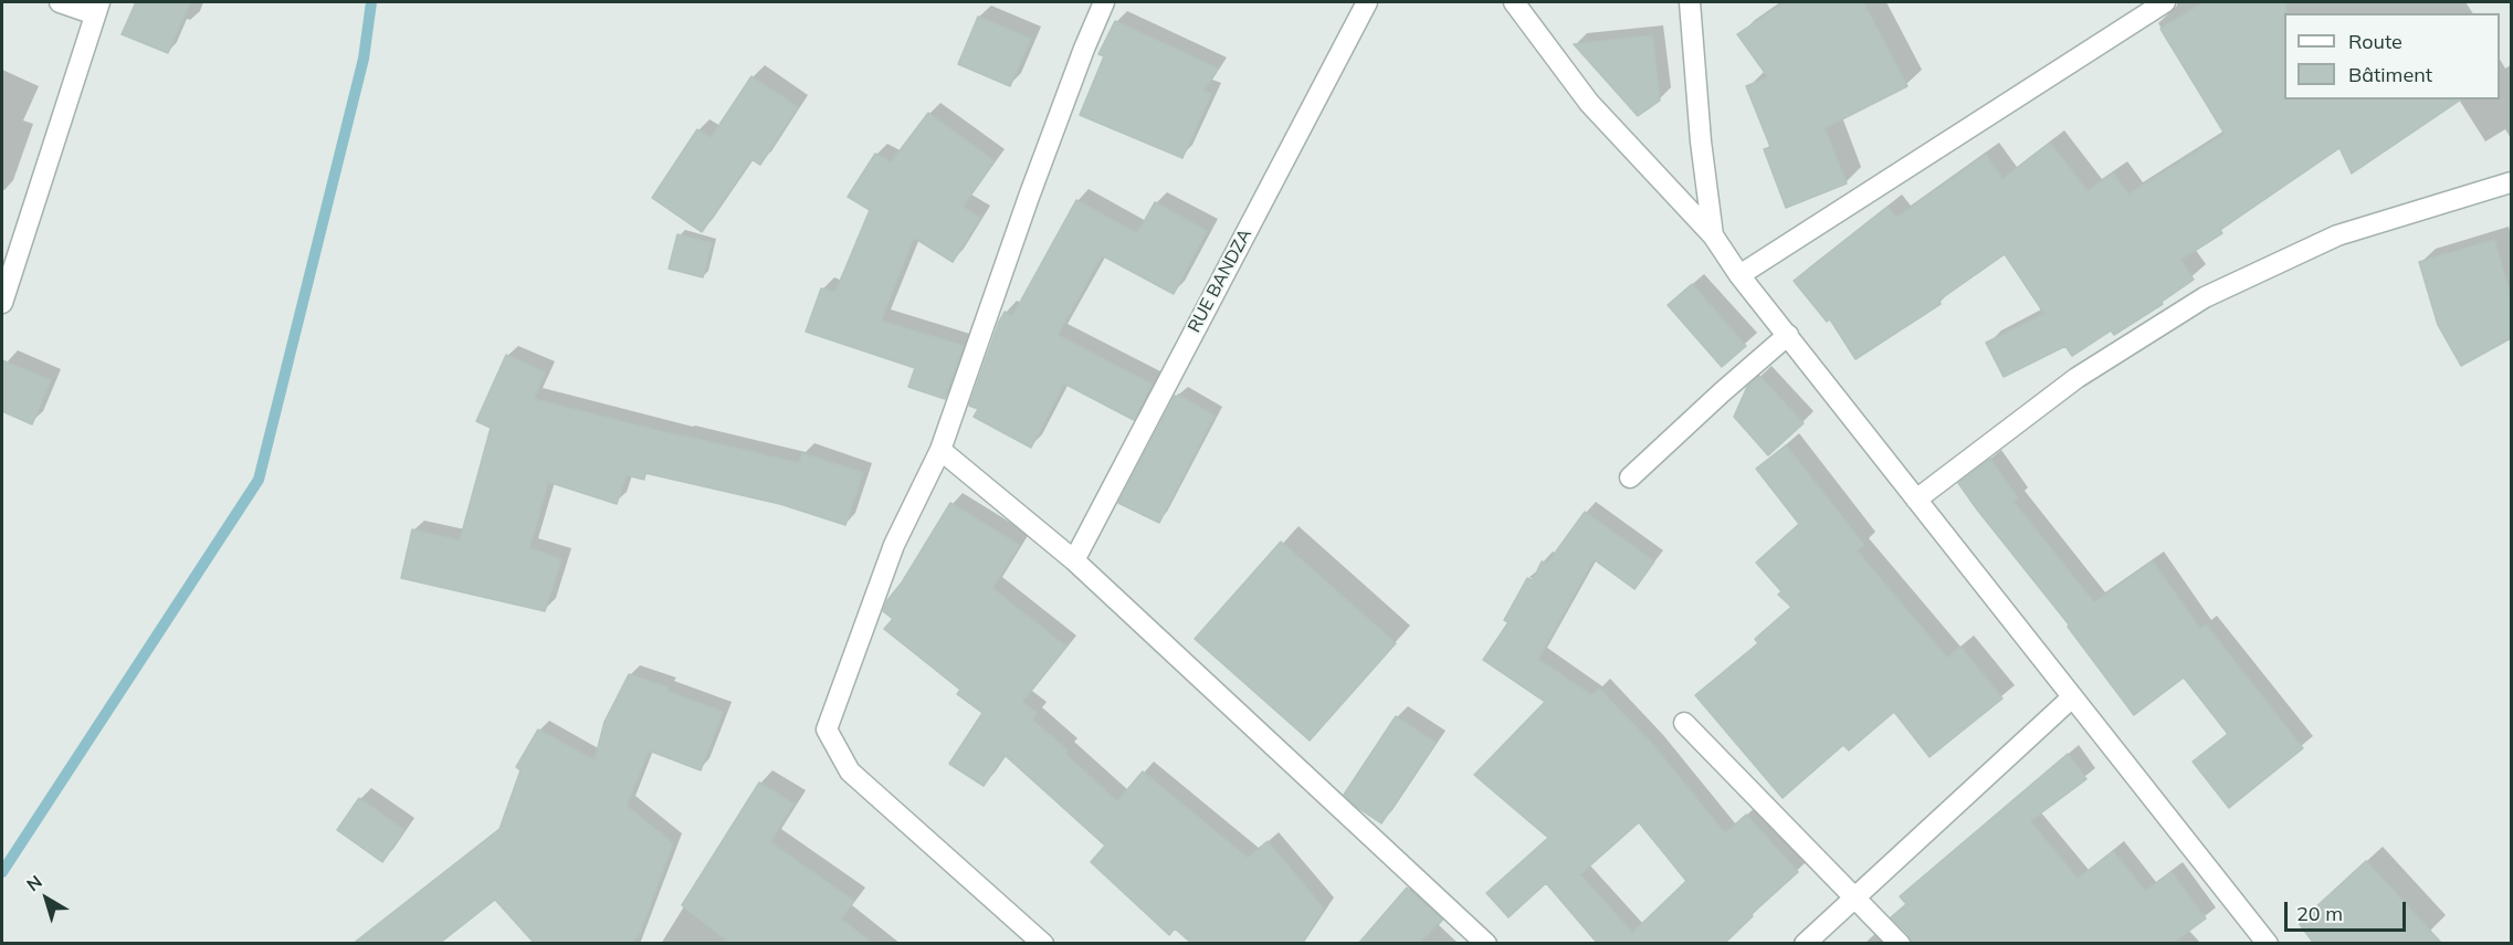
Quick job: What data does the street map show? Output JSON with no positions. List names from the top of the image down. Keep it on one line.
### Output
{"streets":{"street":["RUE BANDZA"]},"legend":["Route","Bâtiment"],"scale_bar":"20 m","north":"top left"}
